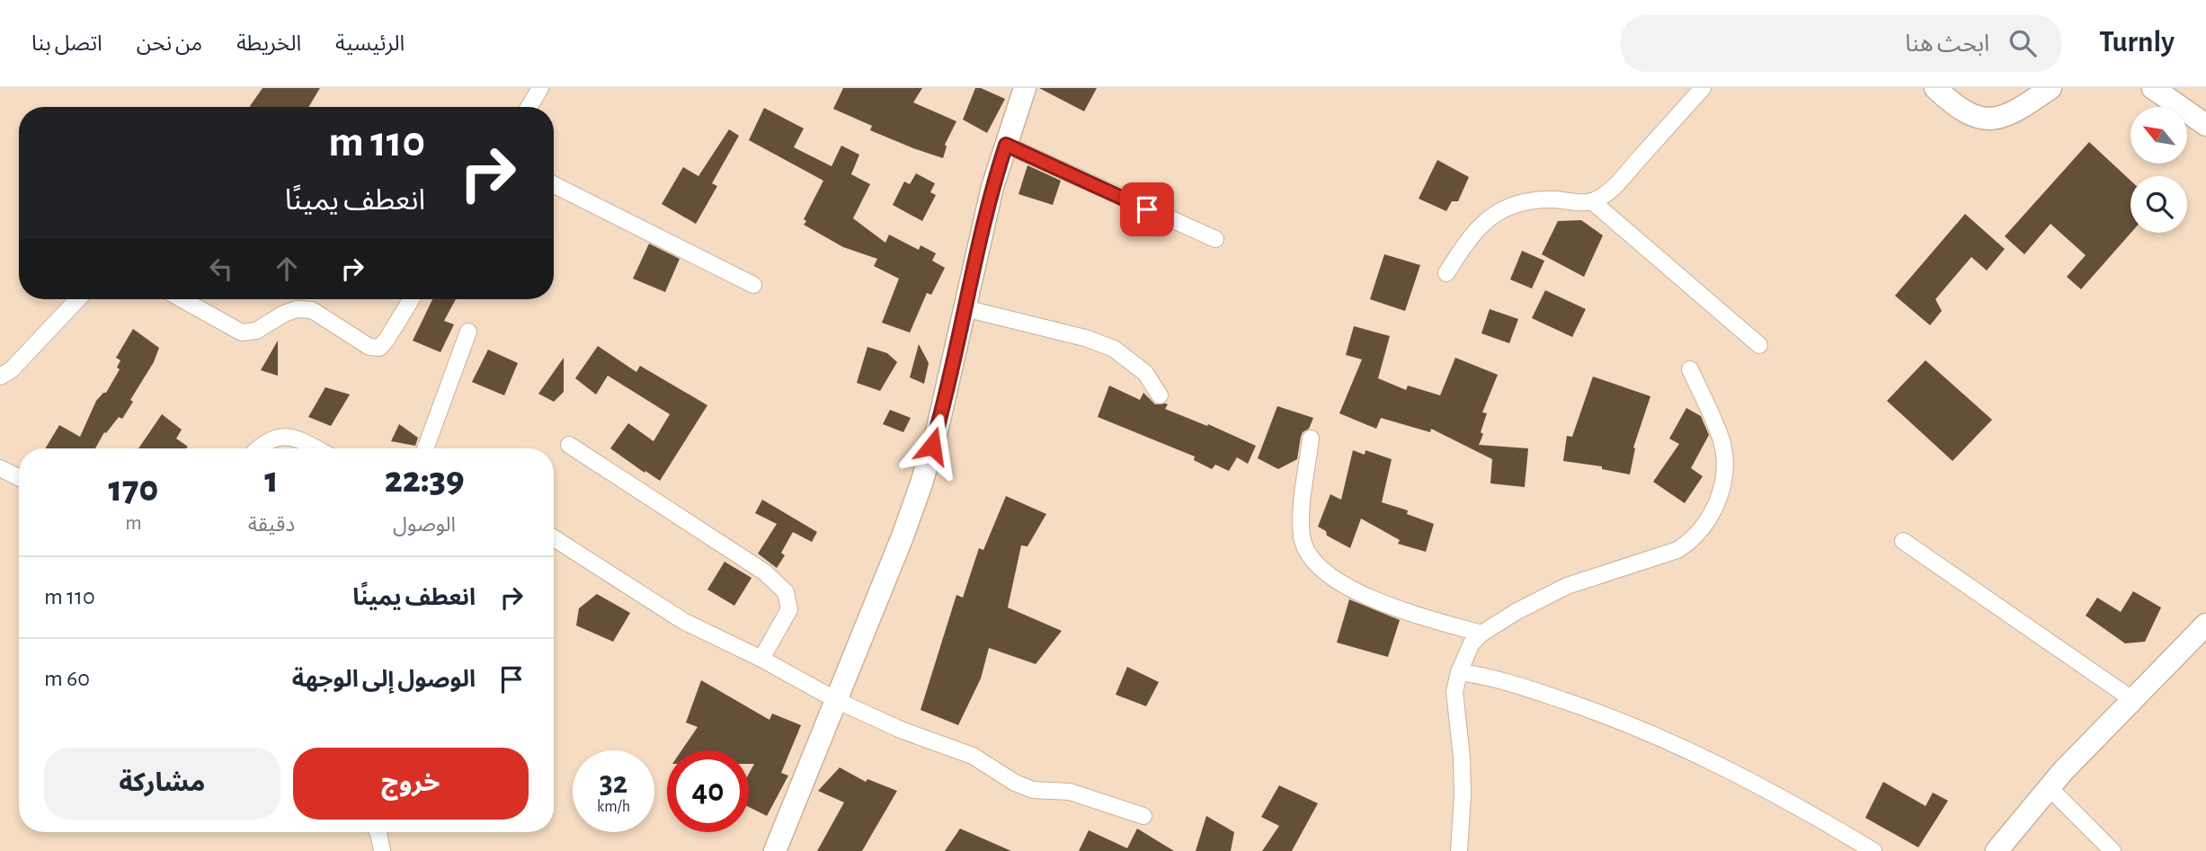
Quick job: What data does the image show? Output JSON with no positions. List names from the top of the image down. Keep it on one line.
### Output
{"north":"top left","page":{"header":"Turnly","search":"ابحث هنا","nav":["الرئيسية","الخريطة","من نحن","اتصل بنا"],"turn":["110 m","انعطف يمينًا"],"eta":["22:39","الوصول","1","دقيقة","170","m"],"list":[{"name":"انعطف يمينًا","value":"110 m"},{"name":"الوصول إلى الوجهة","value":"60 m"}],"buttons":["خروج","مشاركة"],"speed":"32 km/h","limit":"40"}}
